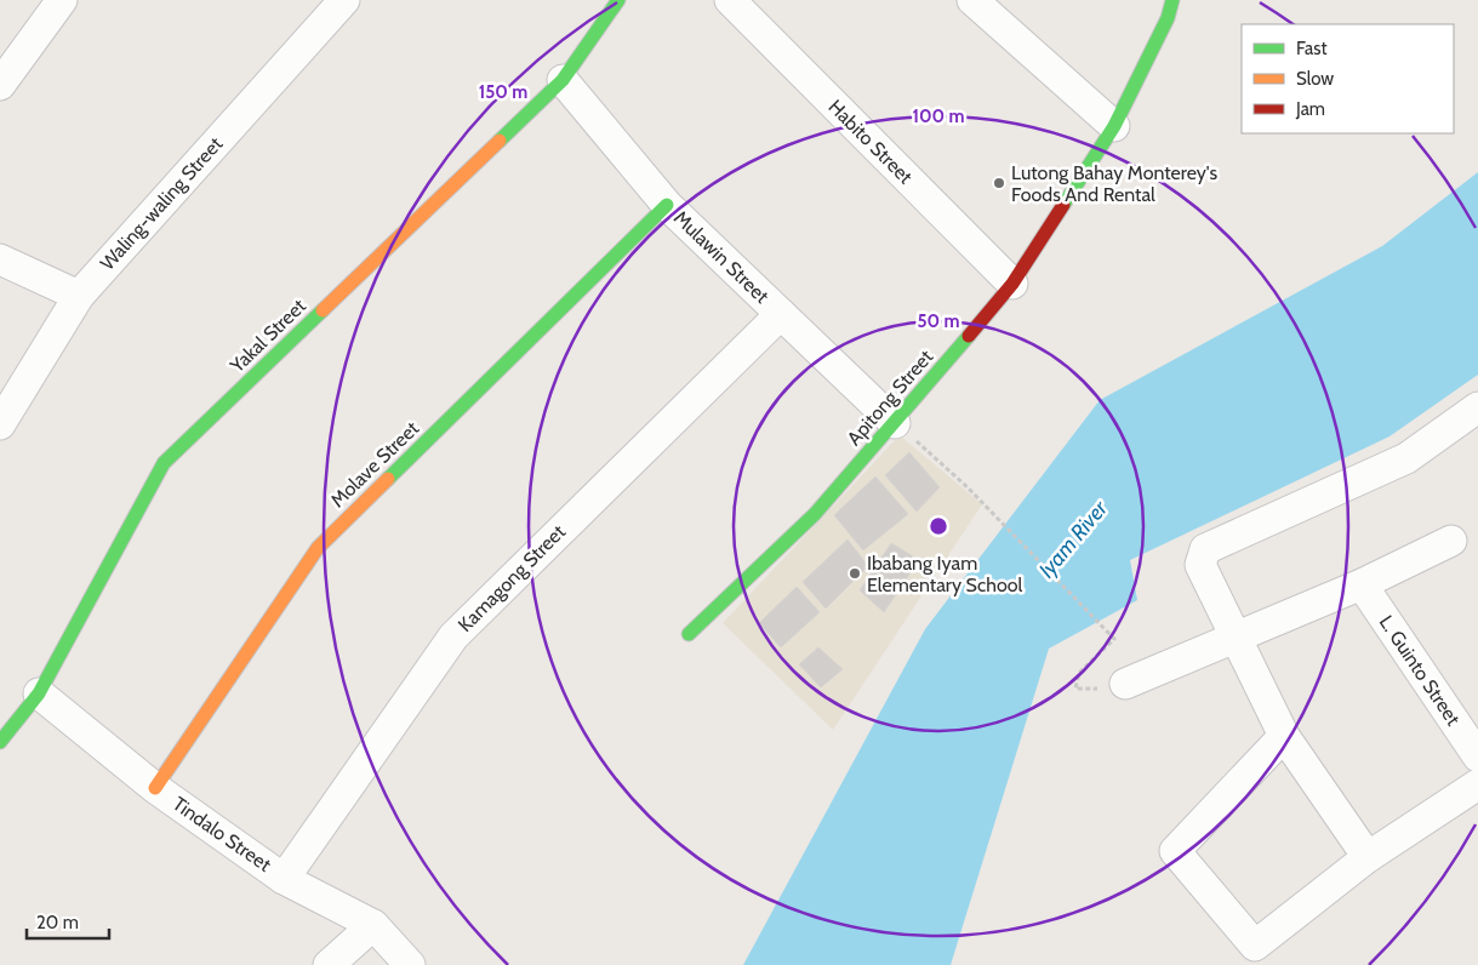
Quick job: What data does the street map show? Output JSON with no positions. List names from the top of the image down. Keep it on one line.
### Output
{"streets":{"street":["Habito Street","Waling-waling Street","Mulawin Street","Yakal Street","Apitong Street","Molave Street","Kamagong Street","L. Guinto Street","Tindalo Street"]},"crossings":[["Habito Street","Apitong Street"],["Mulawin Street","Yakal Street"],["Mulawin Street","Apitong Street"],["Mulawin Street","Molave Street"],["Mulawin Street","Kamagong Street"],["Yakal Street","Tindalo Street"],["Molave Street","Tindalo Street"],["Kamagong Street","Tindalo Street"]],"water":["Iyam River"],"places":["Lutong Bahay Monterey's Foods And Rental","Ibabang Iyam Elementary School"],"legend":["Fast","Slow","Jam"],"scale_bar":"20 m","rings":["150 m","100 m","50 m"]}
